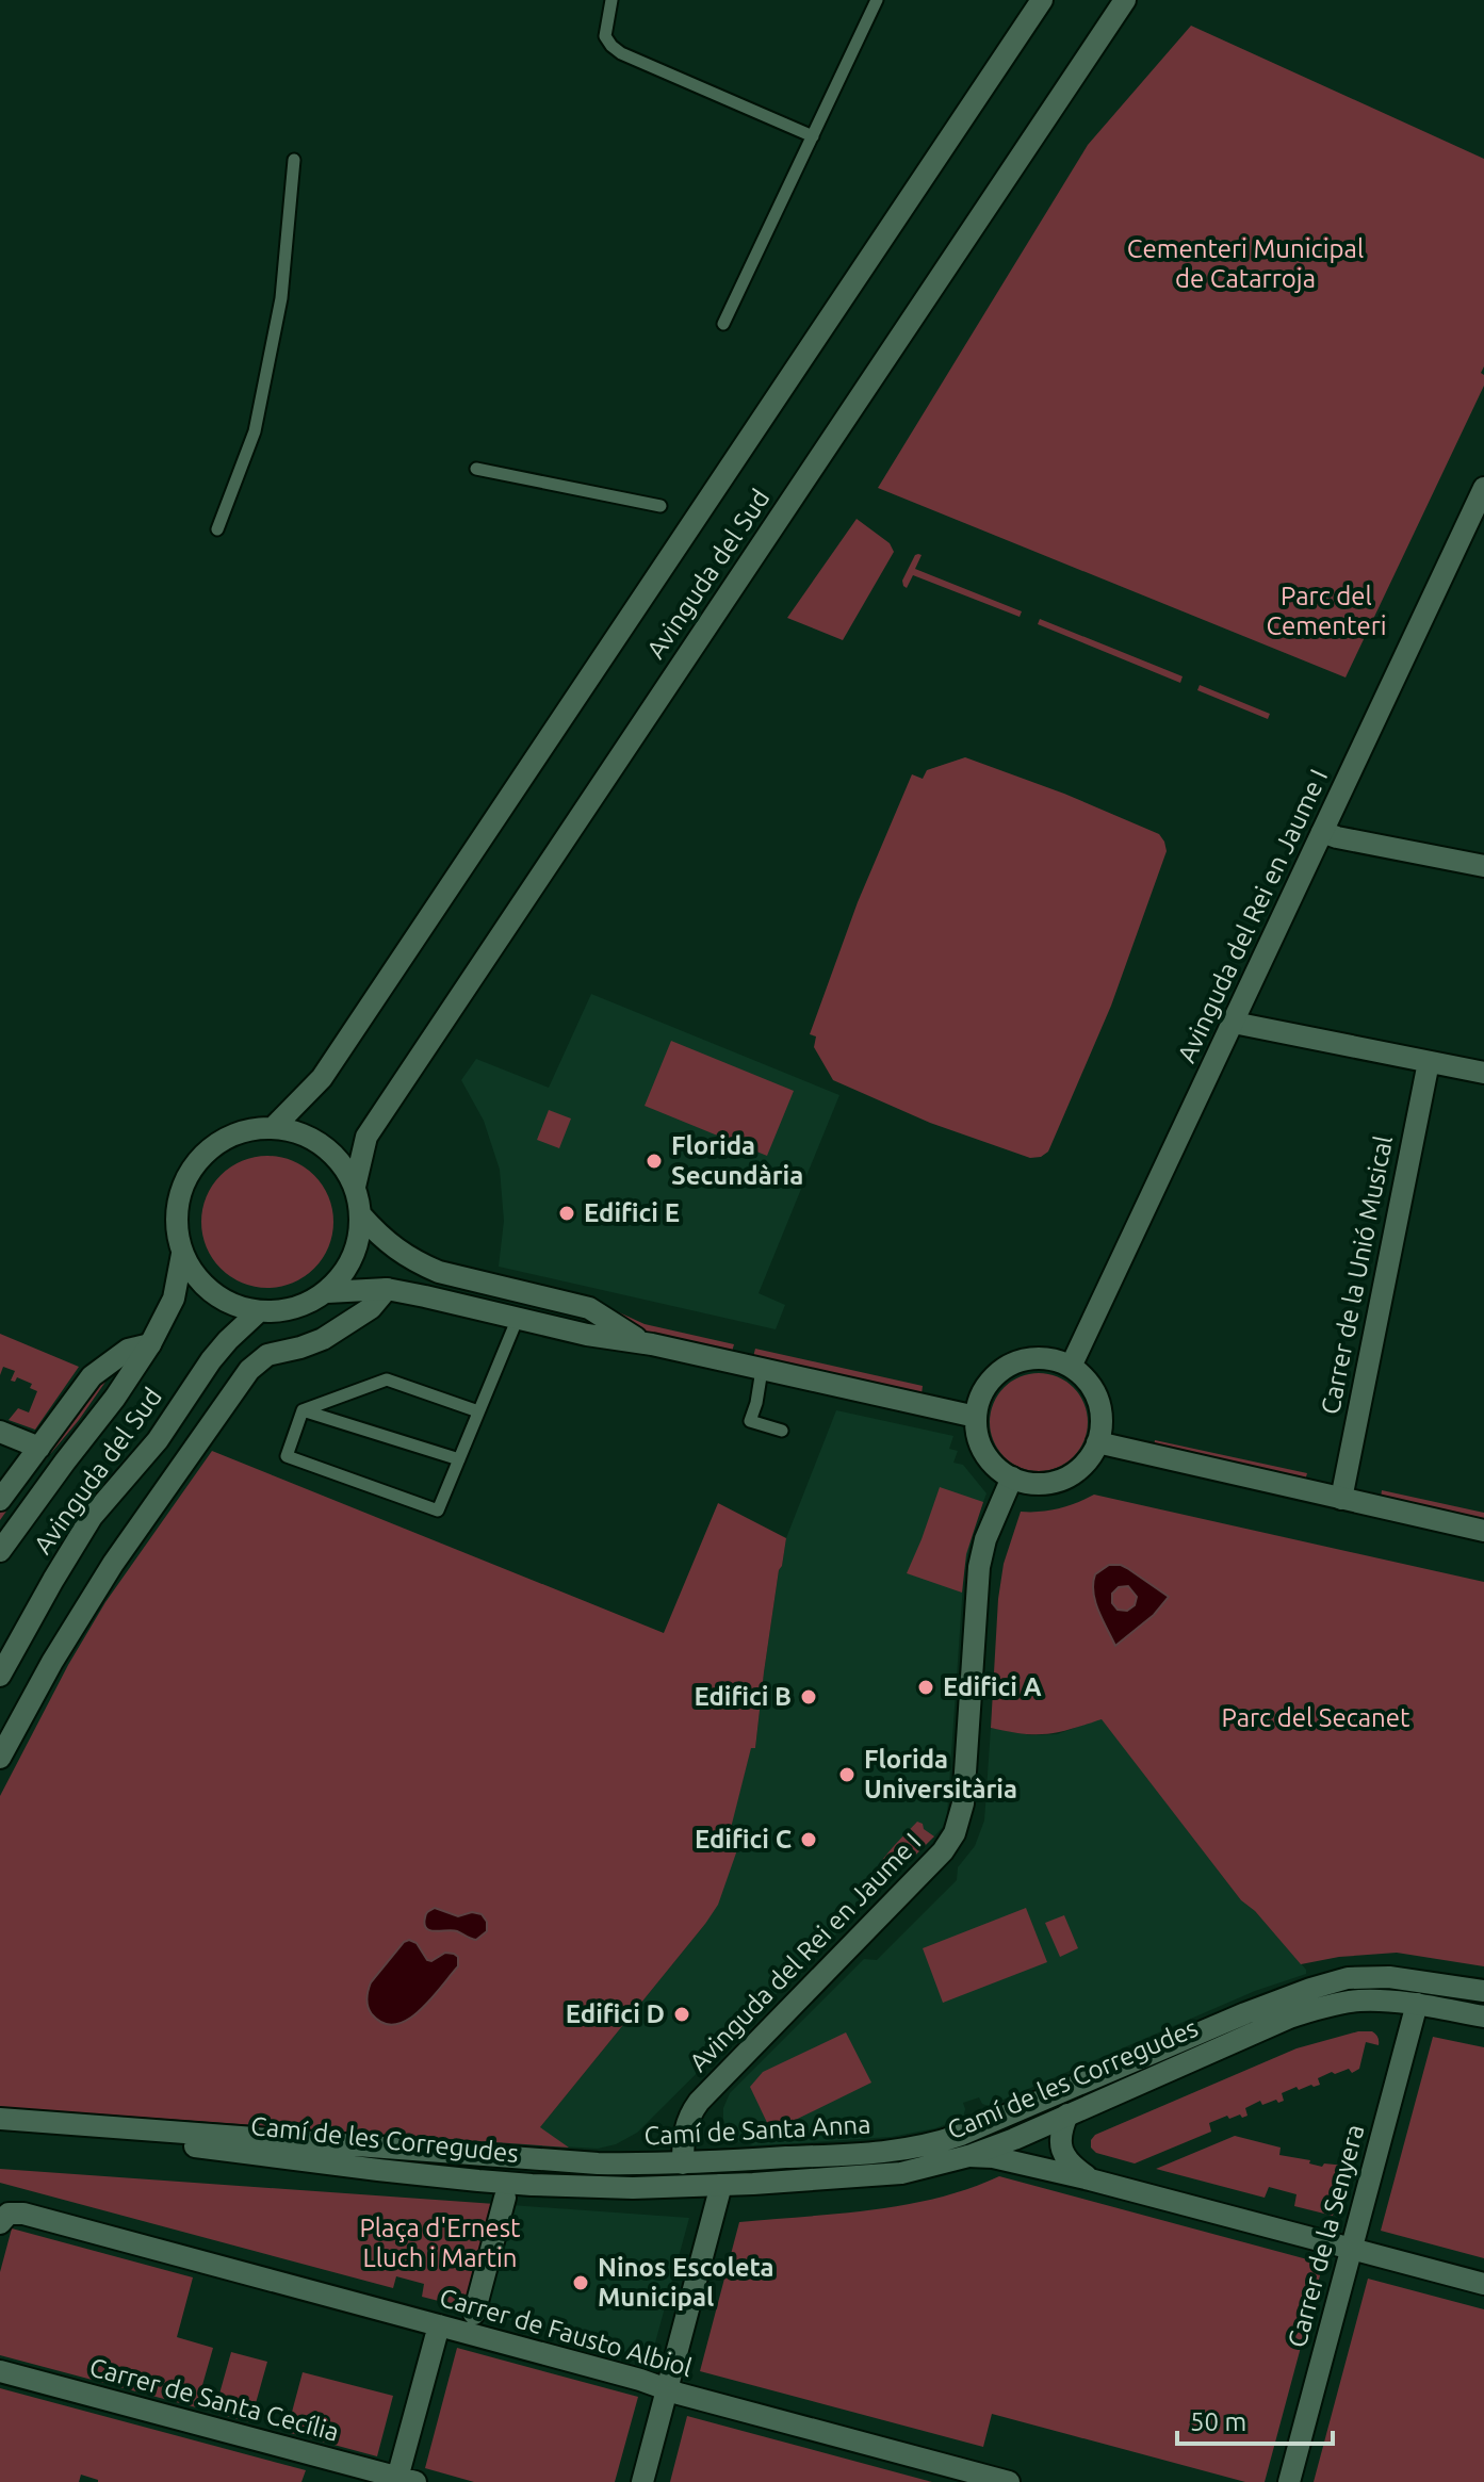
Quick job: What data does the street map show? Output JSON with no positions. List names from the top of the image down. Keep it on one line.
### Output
{"streets":{"street":["Avinguda del Sud","Avinguda del Rei en Jaume I","Carrer de la Unió Musical","Camí de les Corregudes","Camí de Santa Anna","Carrer de la Senyera","Carrer de Fausto Albiol","Carrer de Santa Cecília"]},"crossings":[["Avinguda del Rei en Jaume I","Camí de Santa Anna"],["Camí de les Corregudes","Camí de Santa Anna"],["Camí de les Corregudes","Carrer de la Senyera"]],"parks":["Cementeri Municipal de Catarroja","Parc del Cementeri","Parc del Secanet","Plaça d'Ernest Lluch i Martin"],"places":["Florida Secundària","Edifici E","Edifici A","Edifici B","Florida Universitària","Edifici C","Edifici D","Ninos Escoleta Municipal"],"scale_bar":"50 m"}
